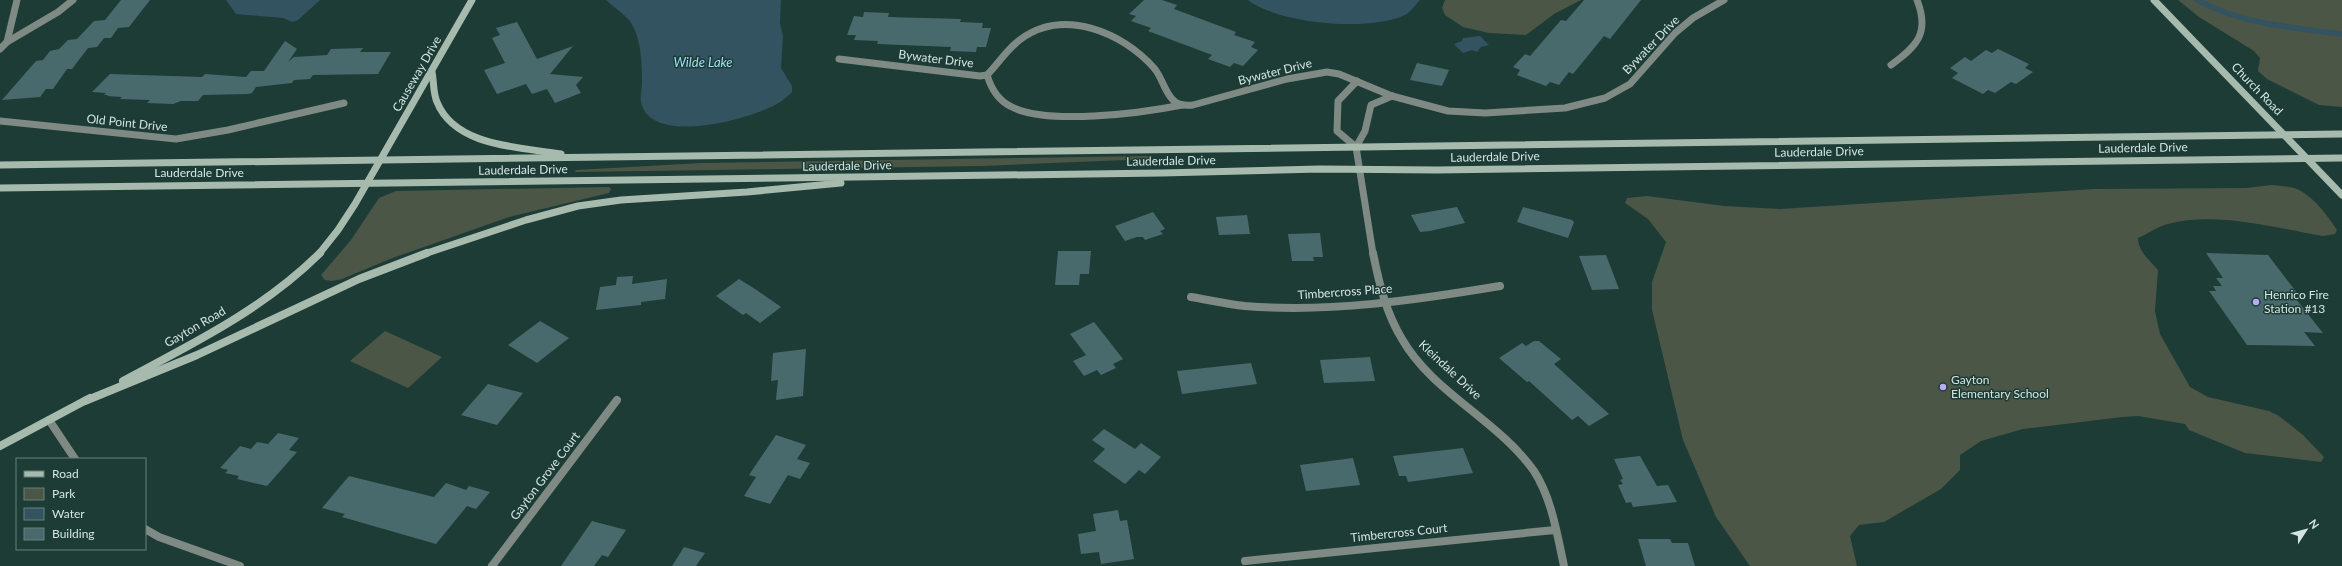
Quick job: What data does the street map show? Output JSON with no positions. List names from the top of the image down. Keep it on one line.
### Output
{"streets":{"main road":["Causeway Drive","Church Road","Lauderdale Drive","Gayton Road"],"street":["Bywater Drive","Old Point Drive","Timbercross Place","Kleindale Drive","Gayton Grove Court","Timbercross Court"]},"crossings":[["Causeway Drive","Lauderdale Drive"],["Causeway Drive","Gayton Road"],["Church Road","Lauderdale Drive"],["Lauderdale Drive","Gayton Road"],["Lauderdale Drive","Kleindale Drive"],["Timbercross Place","Kleindale Drive"],["Kleindale Drive","Timbercross Court"]],"water":["Wilde Lake"],"places":["Henrico Fire Station #13","Gayton Elementary School"],"legend":["Road","Park","Water","Building"],"north":"top right"}
